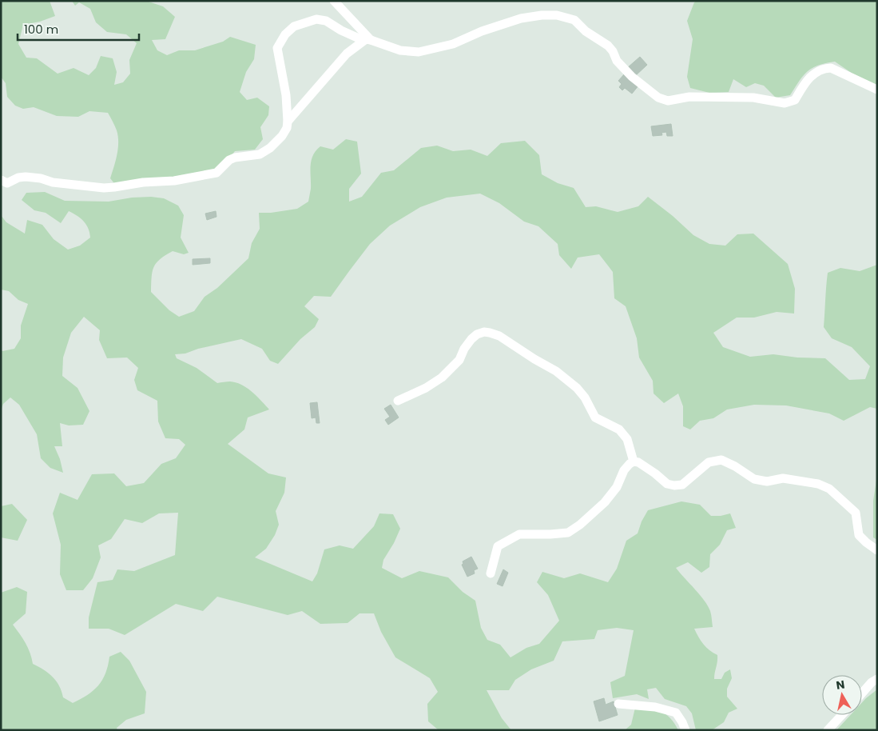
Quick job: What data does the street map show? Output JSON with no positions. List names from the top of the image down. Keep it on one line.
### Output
{"scale_bar":"100 m","north":"top"}
